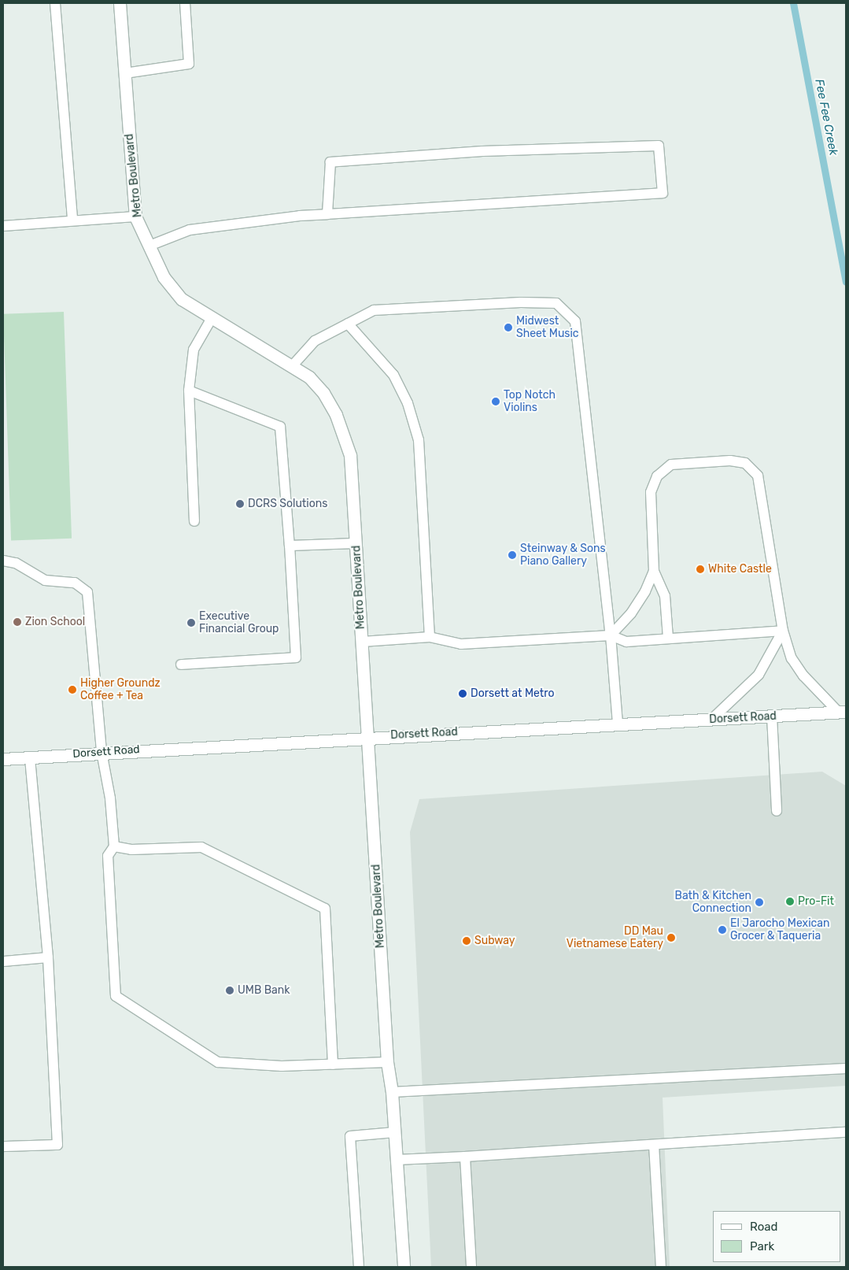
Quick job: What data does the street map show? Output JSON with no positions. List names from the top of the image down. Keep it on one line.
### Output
{"streets":{"street":["Metro Boulevard","Dorsett Road"]},"crossings":[["Metro Boulevard","Dorsett Road"]],"water":["Fee Fee Creek"],"places":["Midwest Sheet Music","Top Notch Violins","DCRS Solutions","Steinway & Sons Piano Gallery","White Castle","Zion School","Executive Financial Group","Higher Groundz Coffee + Tea","Dorsett at Metro","Pro-Fit","Bath & Kitchen Connection","El Jarocho Mexican Grocer & Taqueria","DD Mau Vietnamese Eatery","Subway","UMB Bank"],"legend":["Road","Park"]}
